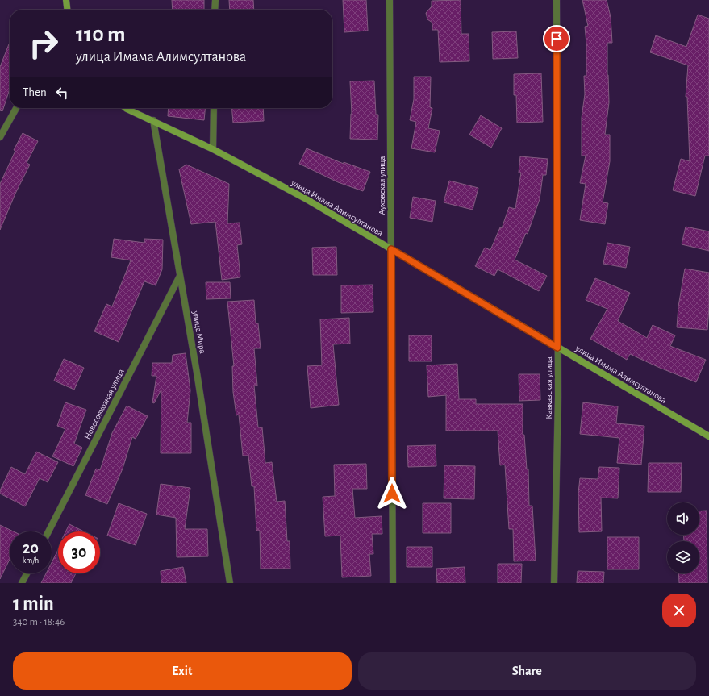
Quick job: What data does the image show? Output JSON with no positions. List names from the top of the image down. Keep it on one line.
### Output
{"streets":{"main road":["улица Имама Алимсултанова"],"street":["Ауховская улица","улица Мира","Кавказская улица","Новосовхозная улица"]},"crossings":[["Ауховская улица","улица Имама Алимсултанова"],["улица Имама Алимсултанова","улица Мира"],["улица Имама Алимсултанова","Кавказская улица"],["улица Мира","Новосовхозная улица"]],"page":{"turn":["110 m","улица Имама Алимсултанова"],"then":"Then","speed":"20 km/h","limit":"30","heading":["1 min","340 m · 18:46"],"buttons":["Exit","Share"]}}
